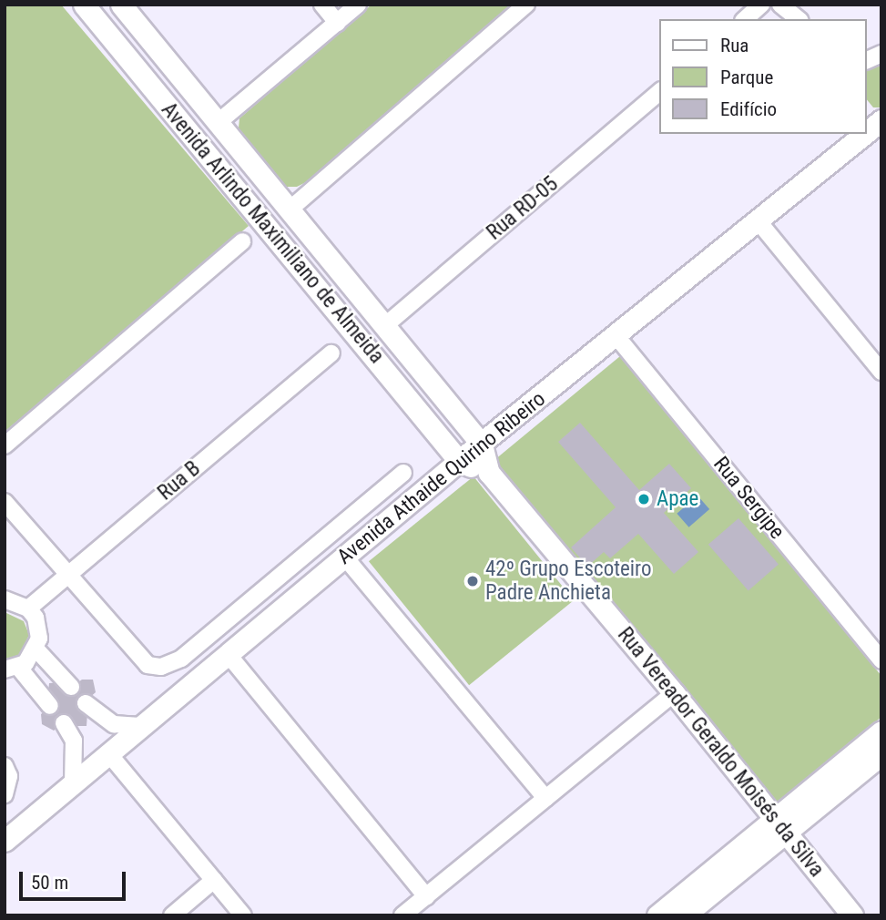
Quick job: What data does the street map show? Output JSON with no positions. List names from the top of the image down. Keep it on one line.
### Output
{"streets":{"street":["Rua RD-05","Avenida Arlindo Maximiliano de Almeida","Avenida Athaide Quirino Ribeiro","Rua B","Rua Sergipe","Rua Vereador Geraldo Moisés da Silva"]},"crossings":[["Rua RD-05","Avenida Arlindo Maximiliano de Almeida"],["Avenida Arlindo Maximiliano de Almeida","Avenida Athaide Quirino Ribeiro"],["Avenida Arlindo Maximiliano de Almeida","Rua Vereador Geraldo Moisés da Silva"],["Avenida Athaide Quirino Ribeiro","Rua Sergipe"],["Avenida Athaide Quirino Ribeiro","Rua Vereador Geraldo Moisés da Silva"]],"places":["Apae","42º Grupo Escoteiro Padre Anchieta"],"legend":["Rua","Parque","Edifício"],"scale_bar":"50 m"}
